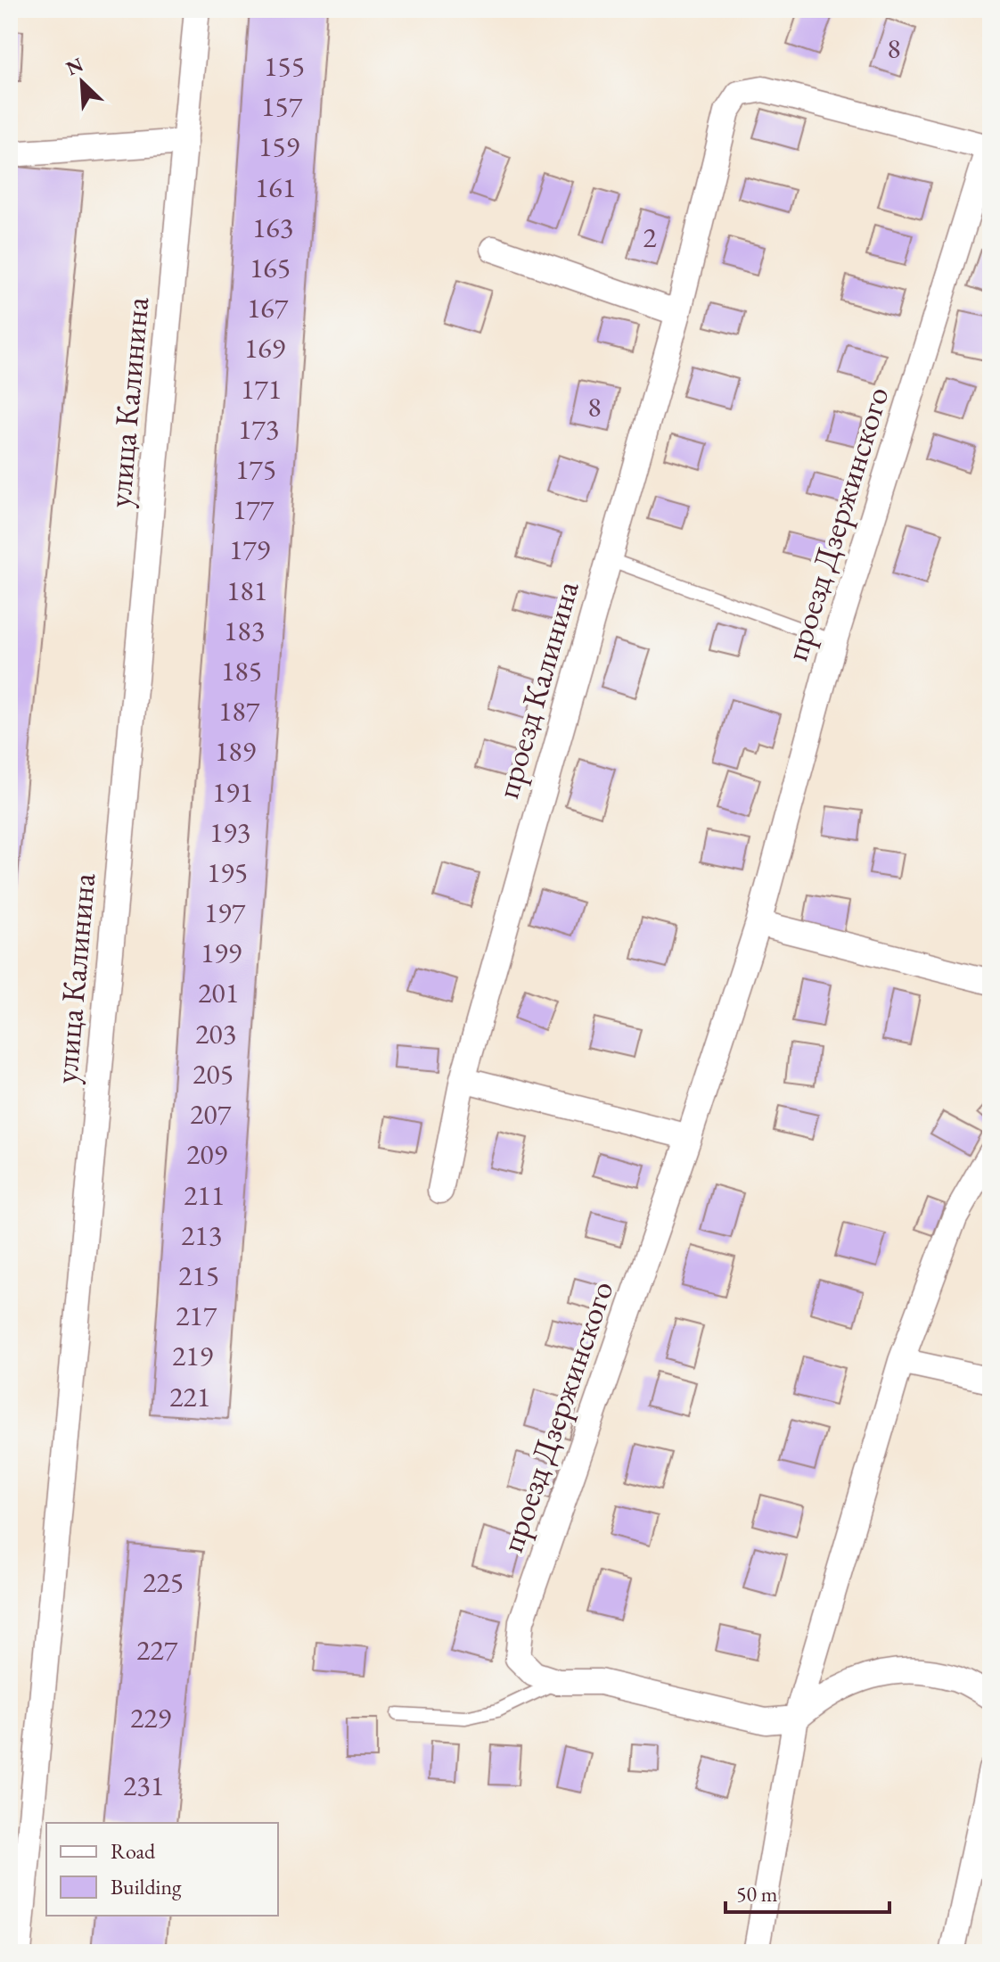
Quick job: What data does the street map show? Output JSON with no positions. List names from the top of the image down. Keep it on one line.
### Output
{"streets":{"street":["улица Калинина","проезд Дзержинского","проезд Калинина"]},"crossings":[["проезд Дзержинского","проезд Калинина"]],"house_numbers":["8","155","157","159","161","163","2","165","167","169","171","8","173","175","177","179","181","183","185","187","189","191","193","195","197","199","201","203","205","207","209","211","213","215","217","219","221","225","227","229","231"],"legend":["Road","Building"],"scale_bar":"50 m","north":"top left"}
